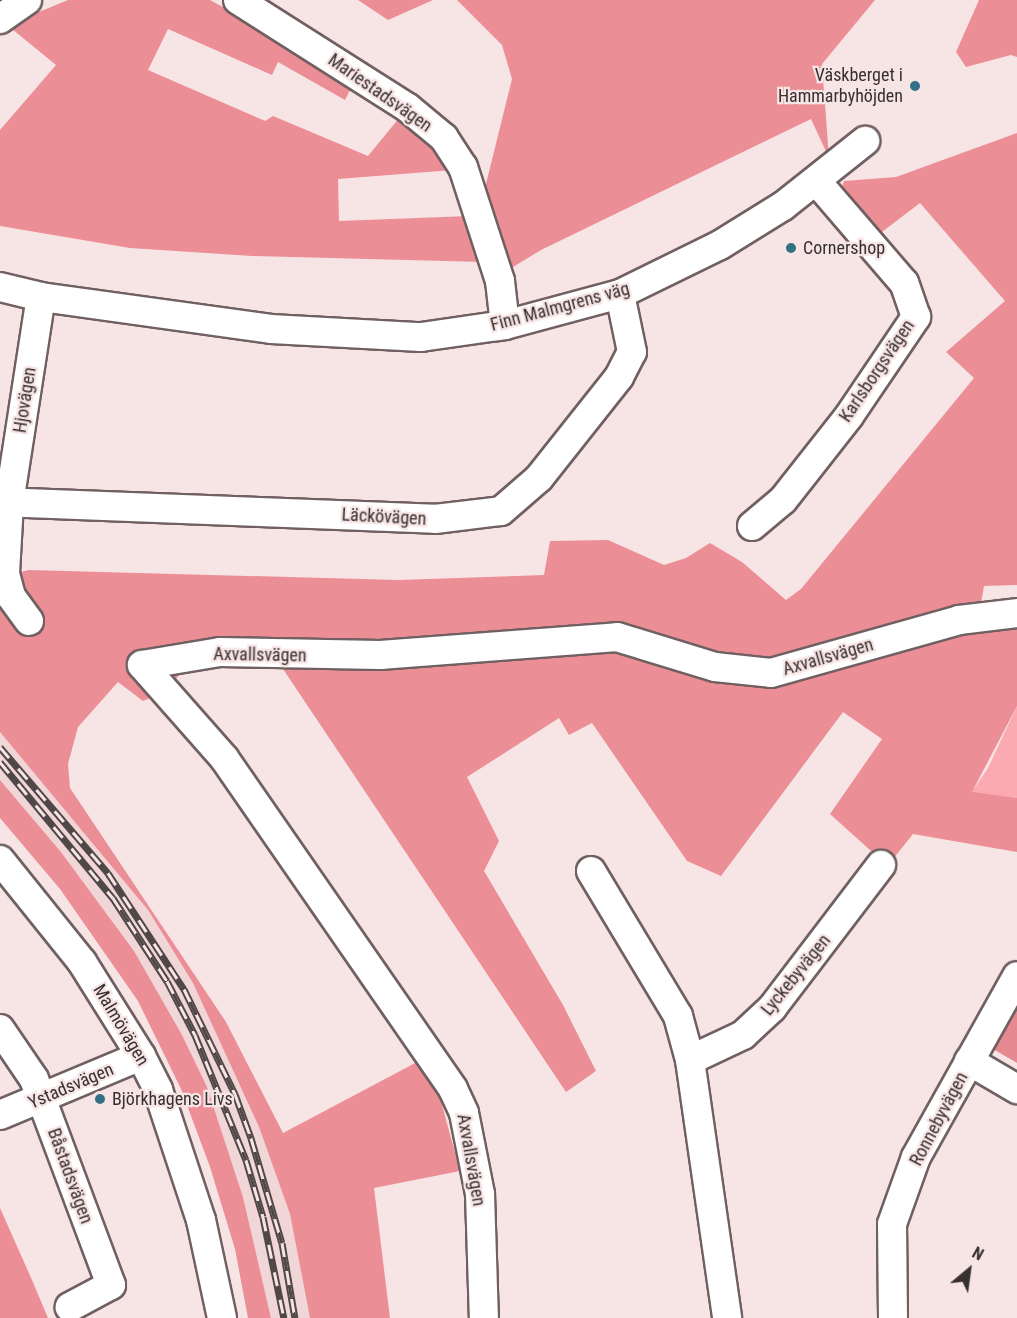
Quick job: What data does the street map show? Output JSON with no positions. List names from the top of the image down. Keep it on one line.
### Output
{"streets":{"street":["Mariestadsvägen","Finn Malmgrens väg","Karlsborgsvägen","Hjovägen","Läckövägen","Axvallsvägen","Lyckebyvägen","Malmövägen","Ystadsvägen","Ronnebyvägen","Båstadsvägen"]},"crossings":[["Mariestadsvägen","Finn Malmgrens väg"],["Finn Malmgrens väg","Karlsborgsvägen"],["Finn Malmgrens väg","Hjovägen"],["Finn Malmgrens väg","Läckövägen"],["Hjovägen","Läckövägen"],["Malmövägen","Ystadsvägen"],["Ystadsvägen","Båstadsvägen"]],"places":["Väskberget i Hammarbyhöjden","Cornershop","Björkhagens Livs"],"north":"top right"}
